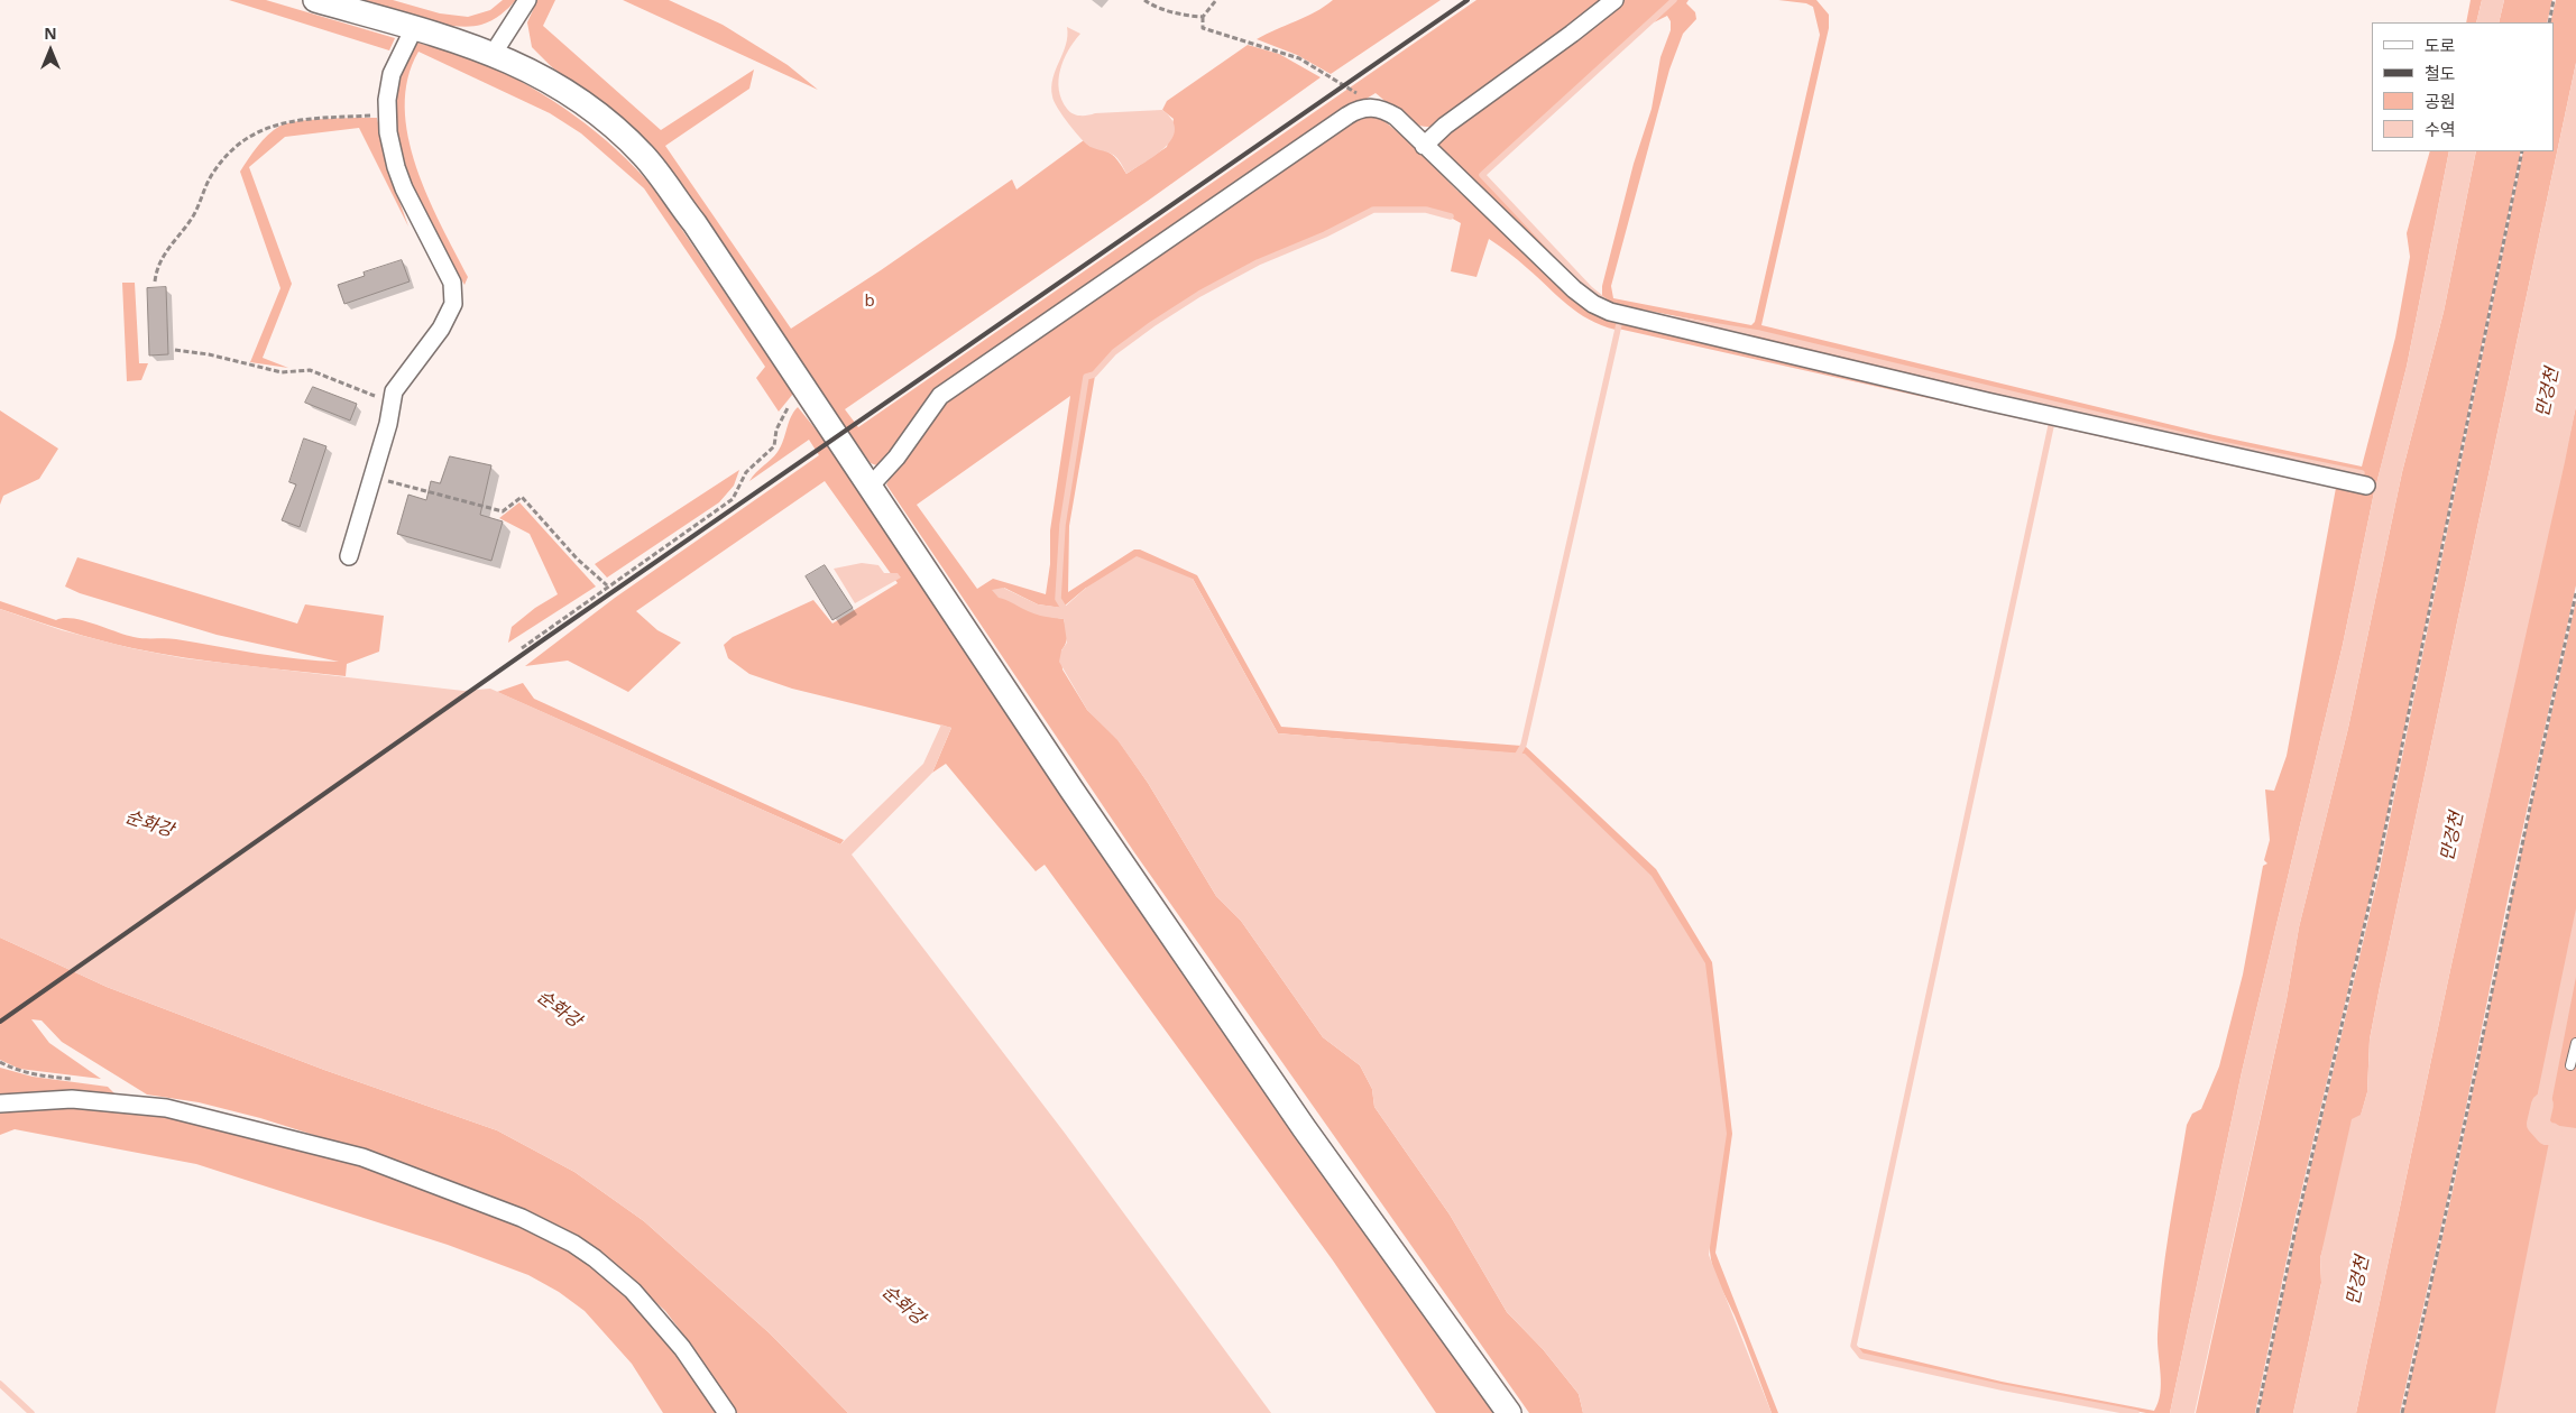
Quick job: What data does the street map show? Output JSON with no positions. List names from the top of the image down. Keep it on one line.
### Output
{"water":["만겅천","순화강"],"parks":["b"],"legend":["도로","철도","공원","수역"],"north":"top"}
